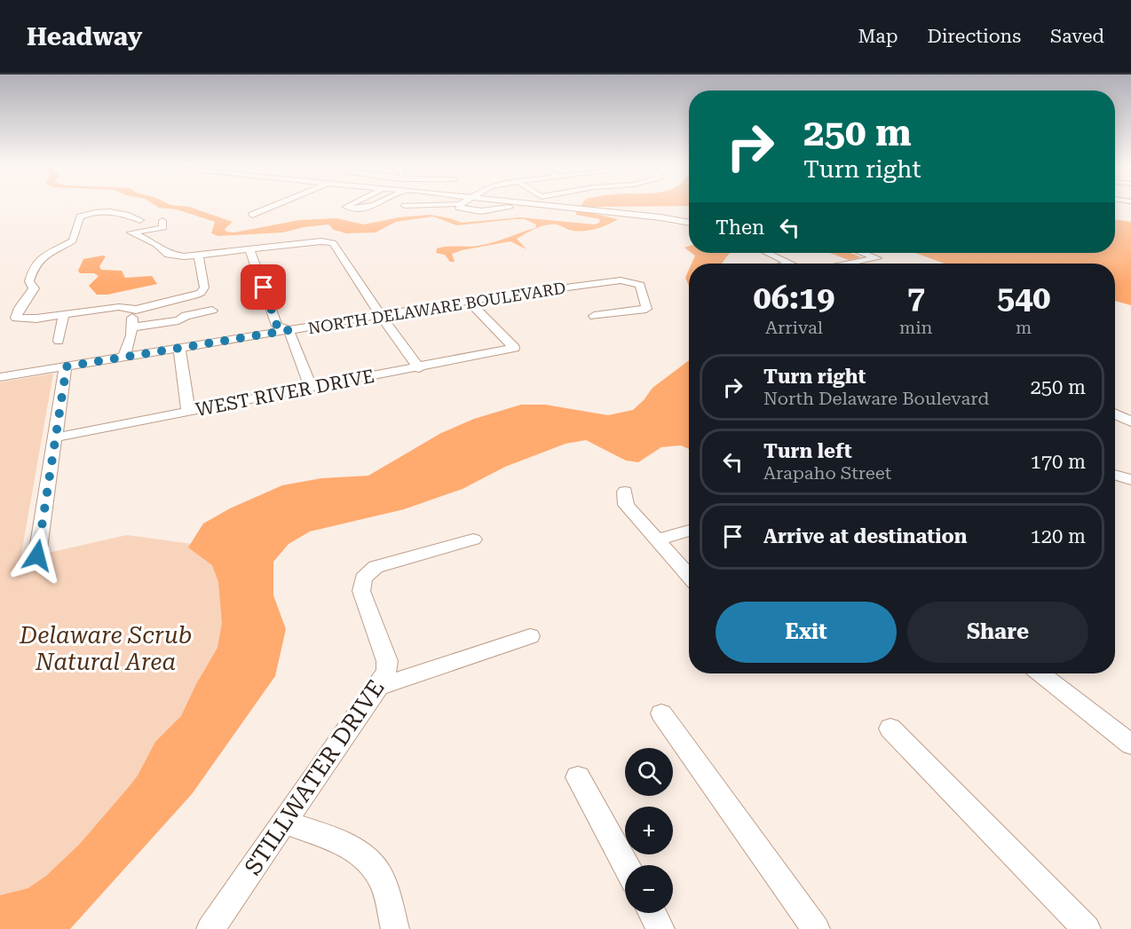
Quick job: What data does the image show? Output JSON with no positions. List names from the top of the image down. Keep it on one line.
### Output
{"streets":{"street":["NORTH DELAWARE BOULEVARD","WEST RIVER DRIVE","STILLWATER DRIVE"]},"crossings":[["NORTH DELAWARE BOULEVARD","WEST RIVER DRIVE"]],"parks":["Delaware Scrub Natural Area"],"page":{"header":"Headway","nav":["Map","Directions","Saved"],"turn":["250 m","Turn right"],"then":"Then","eta":["06:19","Arrival","7","min","540","m"],"list":[{"name":"Turn right","note":"North Delaware Boulevard","value":"250 m"},{"name":"Turn left","note":"Arapaho Street","value":"170 m"},{"name":"Arrive at destination","value":"120 m"}],"buttons":["Exit","Share"],"map_buttons":["+","−"]}}
